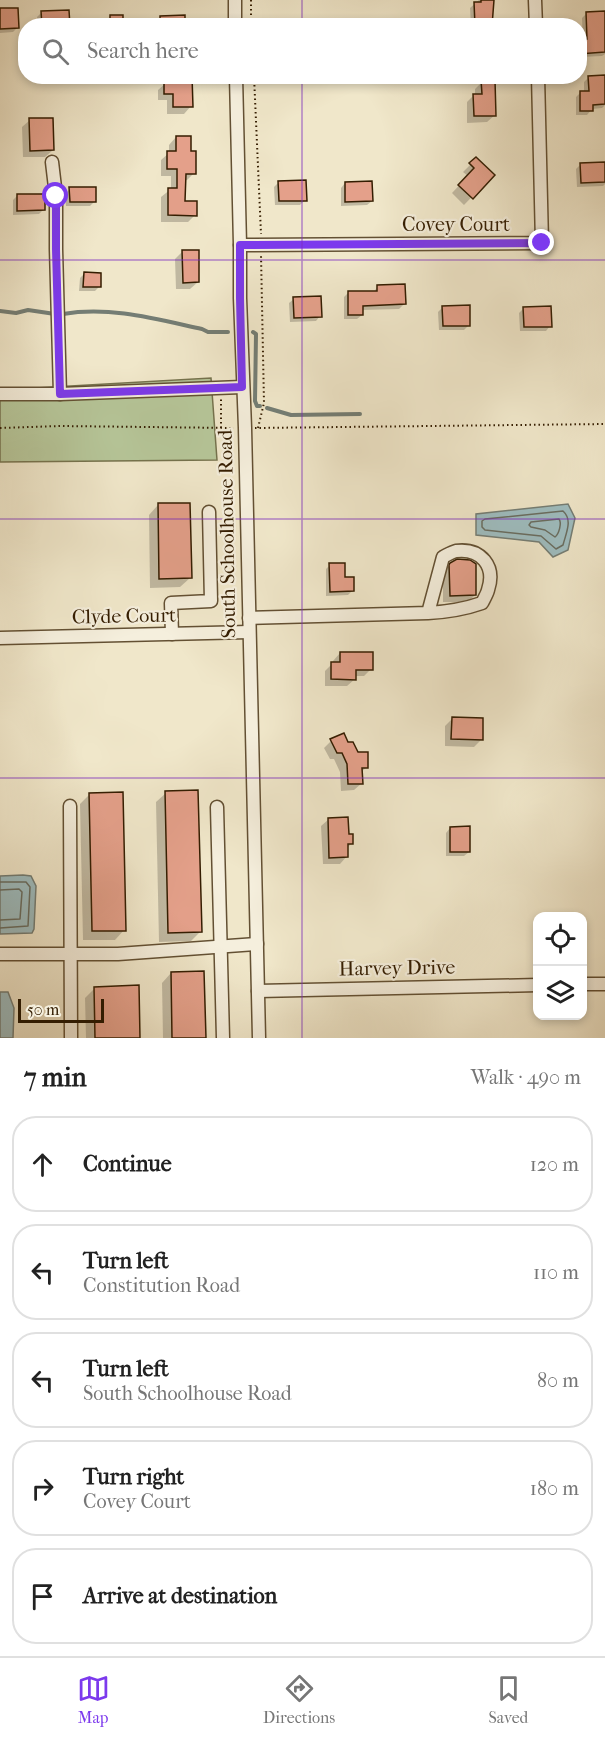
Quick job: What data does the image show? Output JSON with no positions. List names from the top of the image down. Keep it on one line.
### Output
{"streets":{"street":["Covey Court","South Schoolhouse Road","Clyde Court","Harvey Drive"]},"crossings":[["Covey Court","South Schoolhouse Road"],["South Schoolhouse Road","Clyde Court"],["South Schoolhouse Road","Harvey Drive"]],"scale_bar":"50 m","page":{"search":"Search here","scale":"50 m","heading":["7 min","Walk · 490 m"],"list":[["Continue","120 m"],["Turn left","Constitution Road","110 m"],["Turn left","South Schoolhouse Road","80 m"],["Turn right","Covey Court","180 m"],"Arrive at destination"],"nav":["Map","Directions","Saved"]}}
